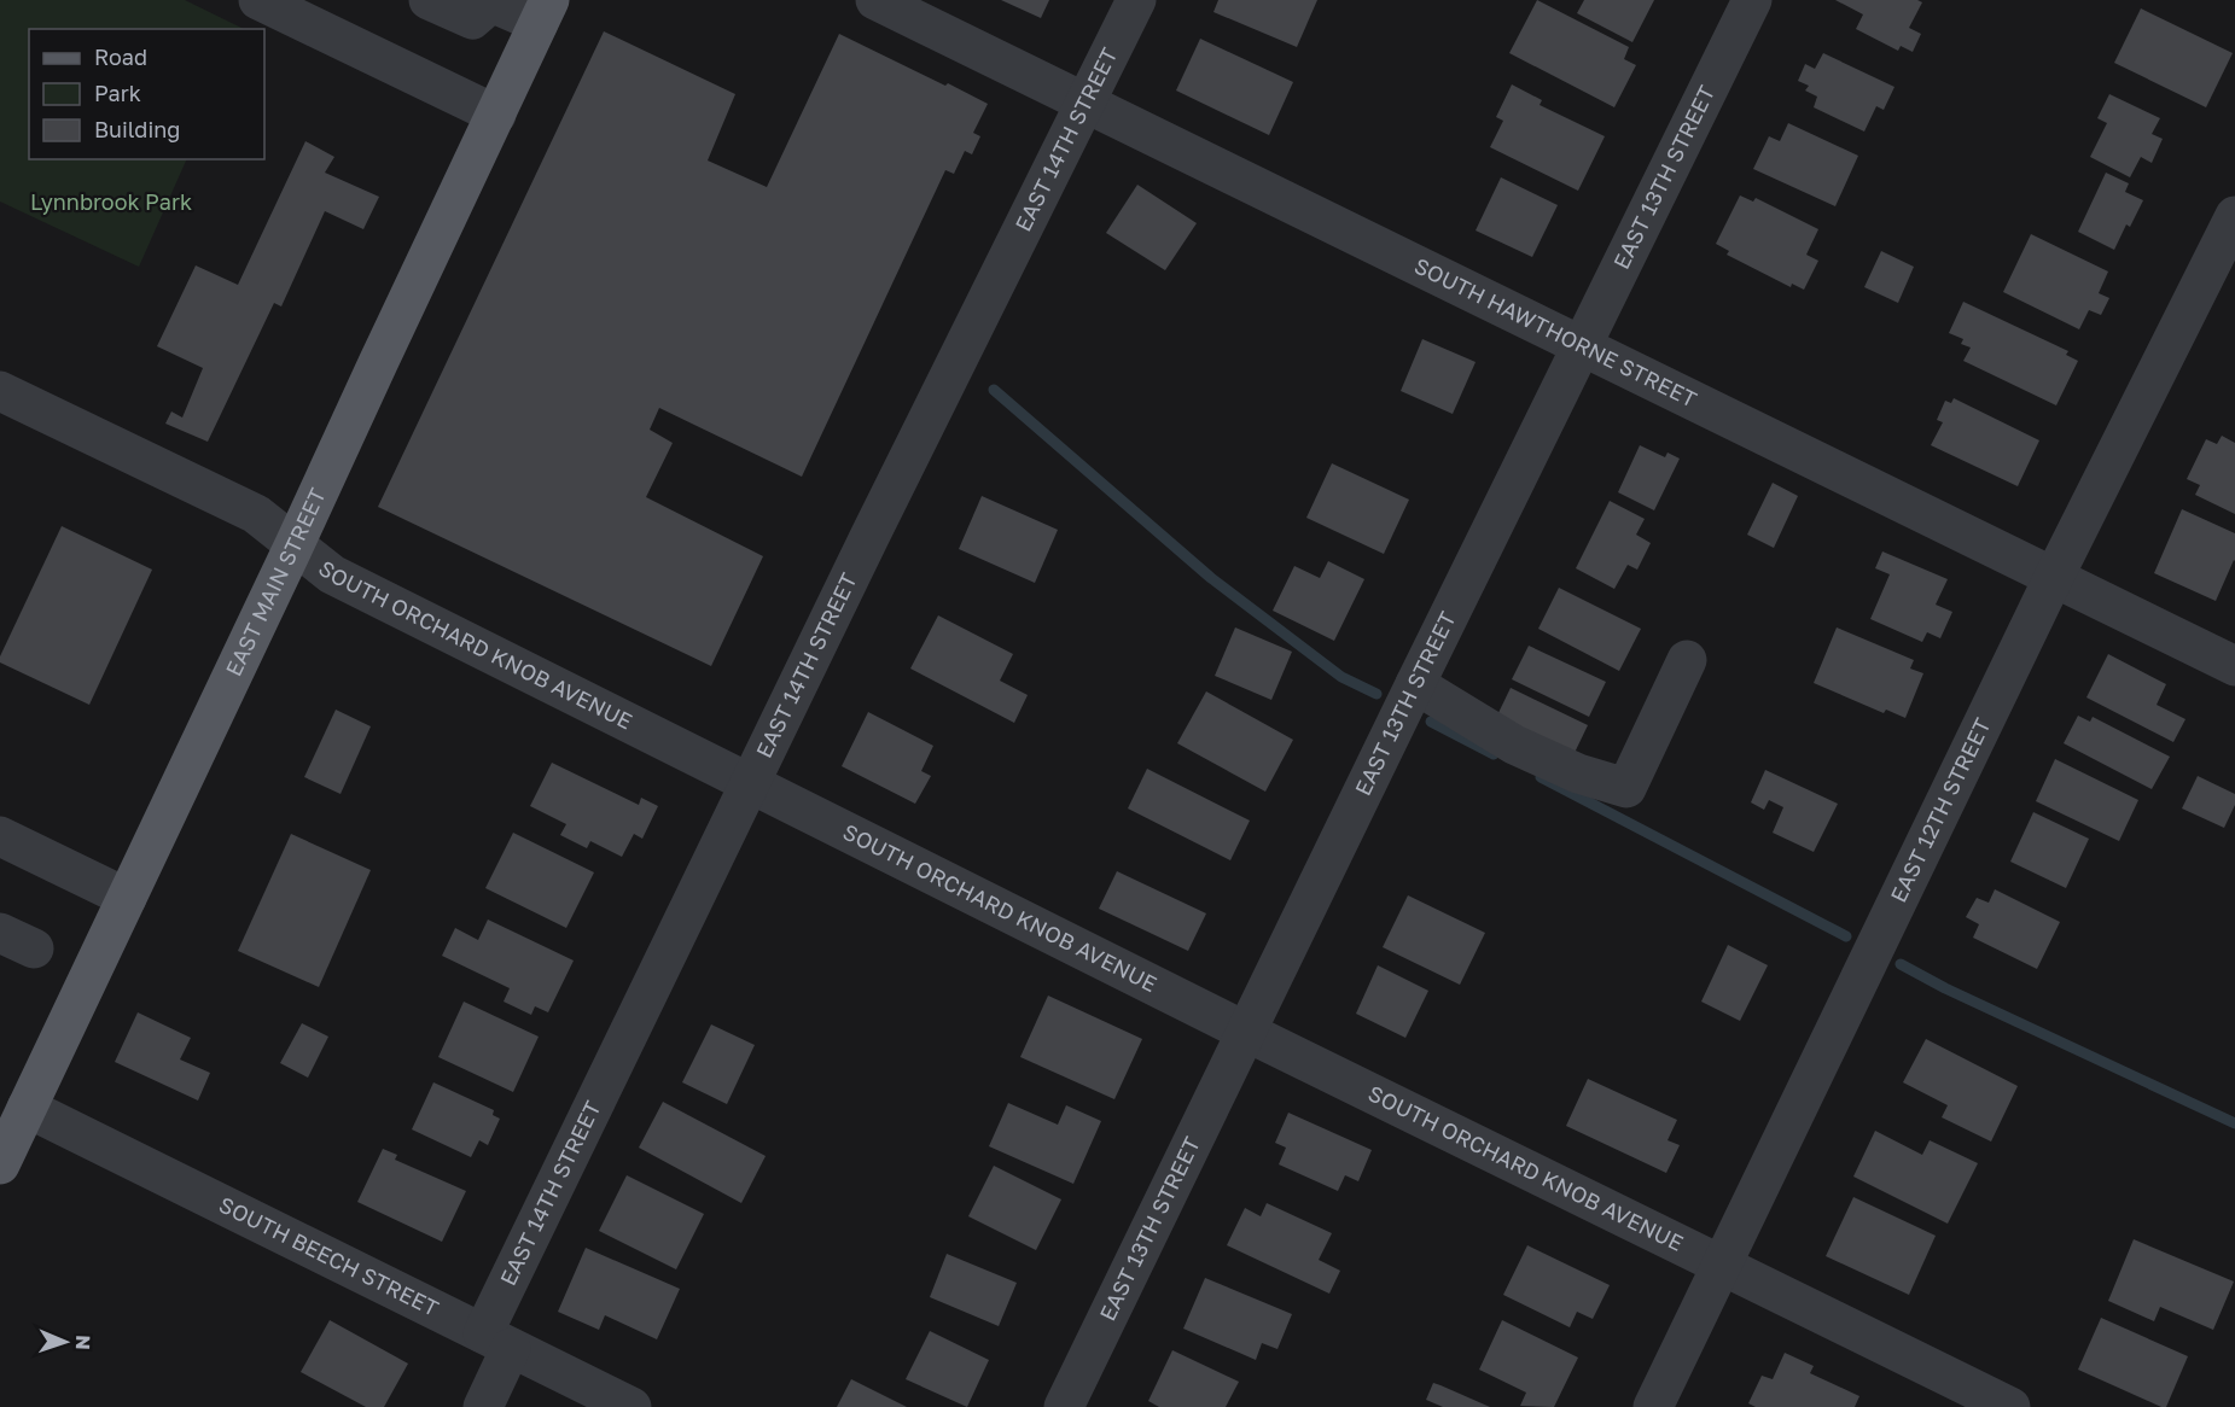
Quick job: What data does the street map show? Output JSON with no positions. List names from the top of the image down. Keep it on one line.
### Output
{"streets":{"main road":["EAST MAIN STREET"],"street":["EAST 14TH STREET","EAST 13TH STREET","SOUTH HAWTHORNE STREET","SOUTH ORCHARD KNOB AVENUE","EAST 12TH STREET","SOUTH BEECH STREET"]},"crossings":[["EAST 14TH STREET","SOUTH HAWTHORNE STREET"],["EAST 14TH STREET","SOUTH ORCHARD KNOB AVENUE"],["EAST 14TH STREET","SOUTH BEECH STREET"],["EAST 13TH STREET","SOUTH HAWTHORNE STREET"],["EAST 13TH STREET","SOUTH ORCHARD KNOB AVENUE"],["SOUTH HAWTHORNE STREET","EAST 12TH STREET"],["EAST MAIN STREET","SOUTH ORCHARD KNOB AVENUE"],["EAST MAIN STREET","SOUTH BEECH STREET"],["SOUTH ORCHARD KNOB AVENUE","EAST 12TH STREET"]],"parks":["Lynnbrook Park"],"legend":["Road","Park","Building"],"north":"right"}
